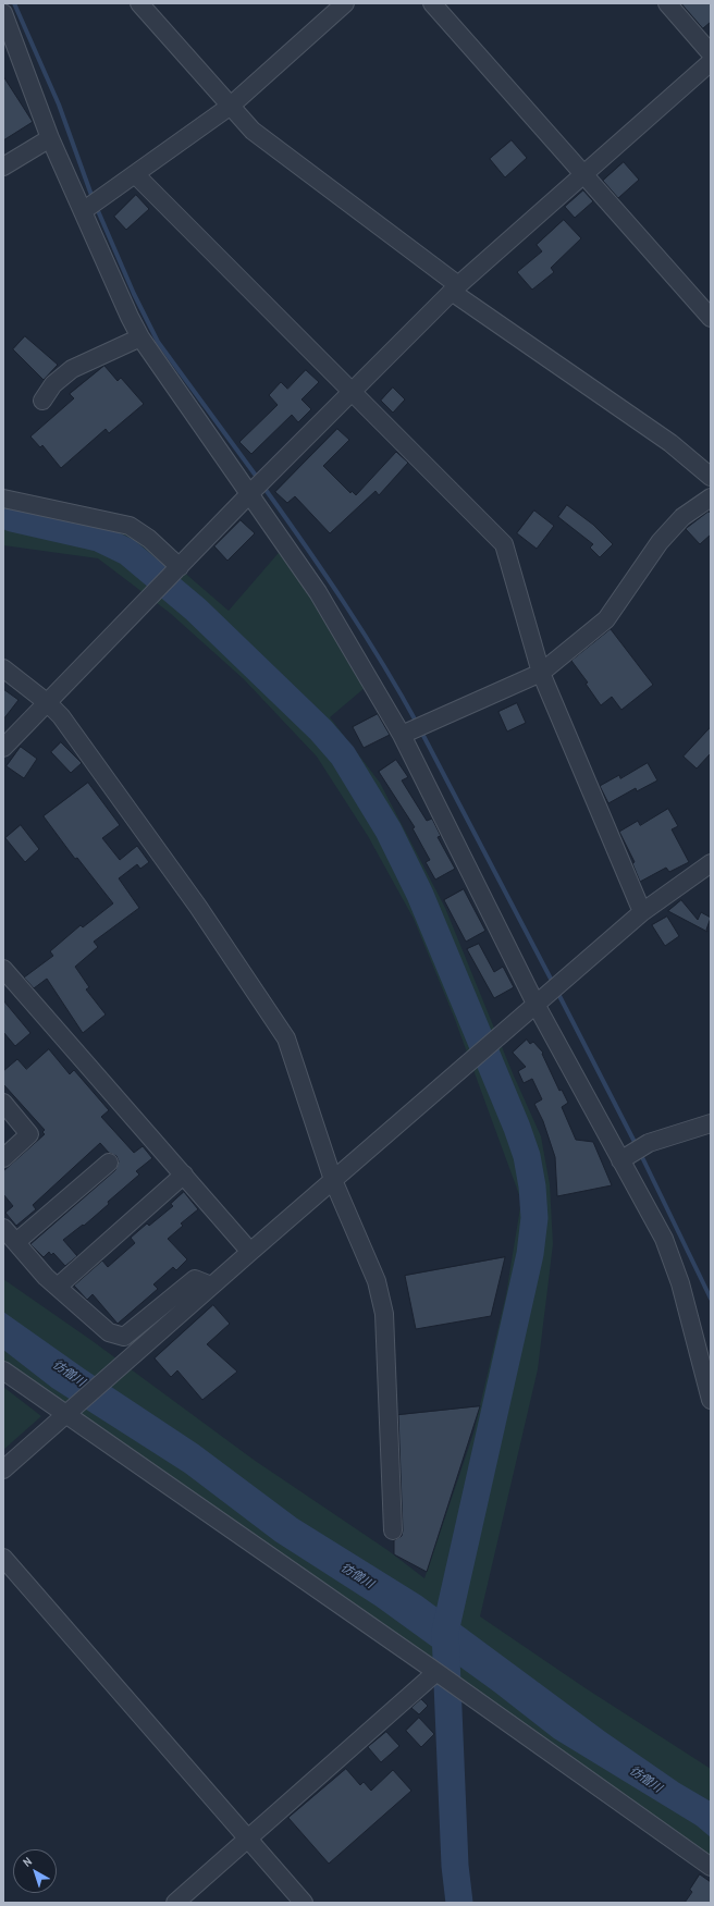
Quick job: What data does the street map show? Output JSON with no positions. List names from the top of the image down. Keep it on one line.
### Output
{"water":["彷僧川"],"north":"top left"}
